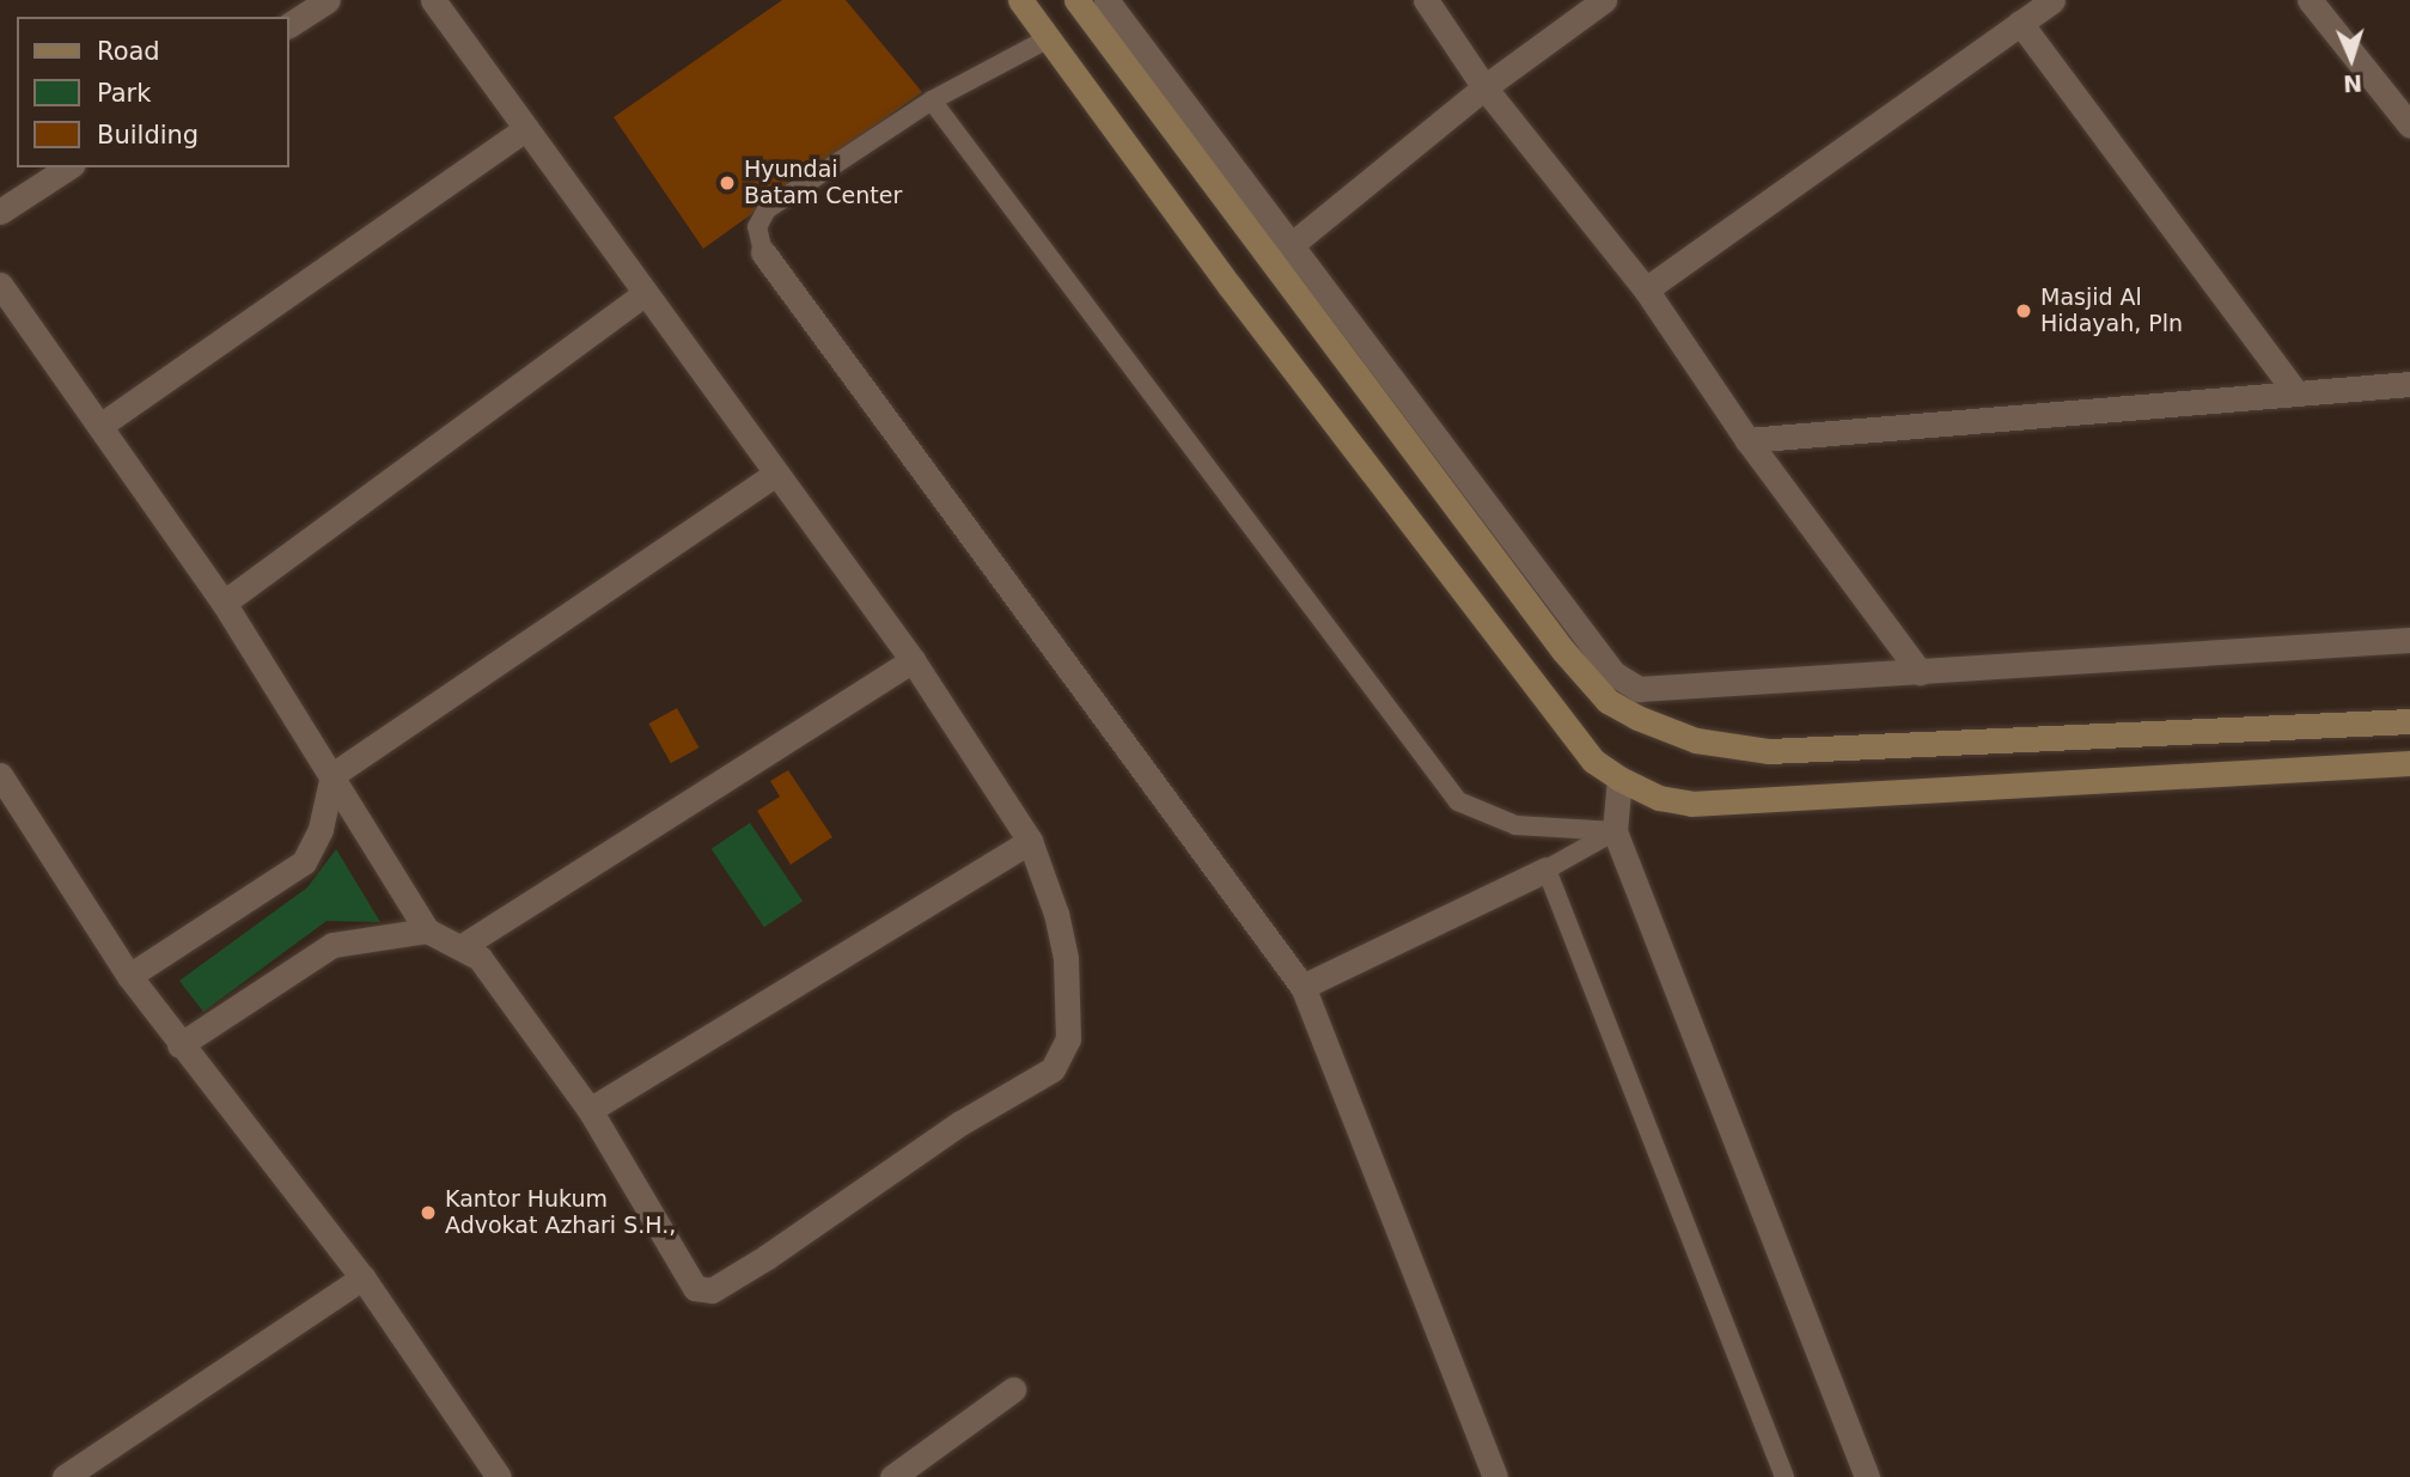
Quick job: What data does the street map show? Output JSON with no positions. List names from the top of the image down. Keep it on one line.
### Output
{"places":["Hyundai Batam Center","Masjid Al Hidayah, Pln","Kantor Hukum Advokat Azhari S.H.,"],"legend":["Road","Park","Building"],"north":"bottom"}
